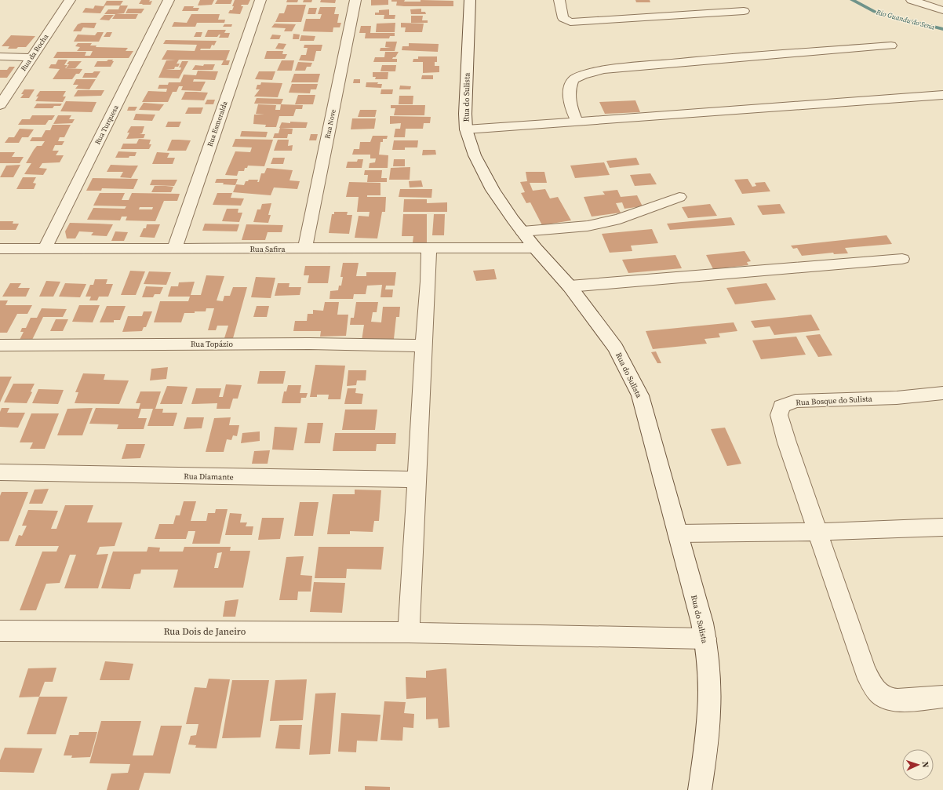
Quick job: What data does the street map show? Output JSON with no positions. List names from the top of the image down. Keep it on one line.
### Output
{"streets":{"street":["Rua da Rocha","Rua do Sulista","Rua Esmeralda","Rua Nove","Rua Turquesa","Rua Safira","Rua Topázio","Rua Bosque do Sulista","Rua Diamante","Rua Dois de Janeiro"]},"crossings":[["Rua do Sulista","Rua Safira"],["Rua do Sulista","Rua Dois de Janeiro"],["Rua Esmeralda","Rua Safira"],["Rua Nove","Rua Safira"],["Rua Turquesa","Rua Safira"]],"water":["Rio Guandu do Sena"],"north":"right"}
